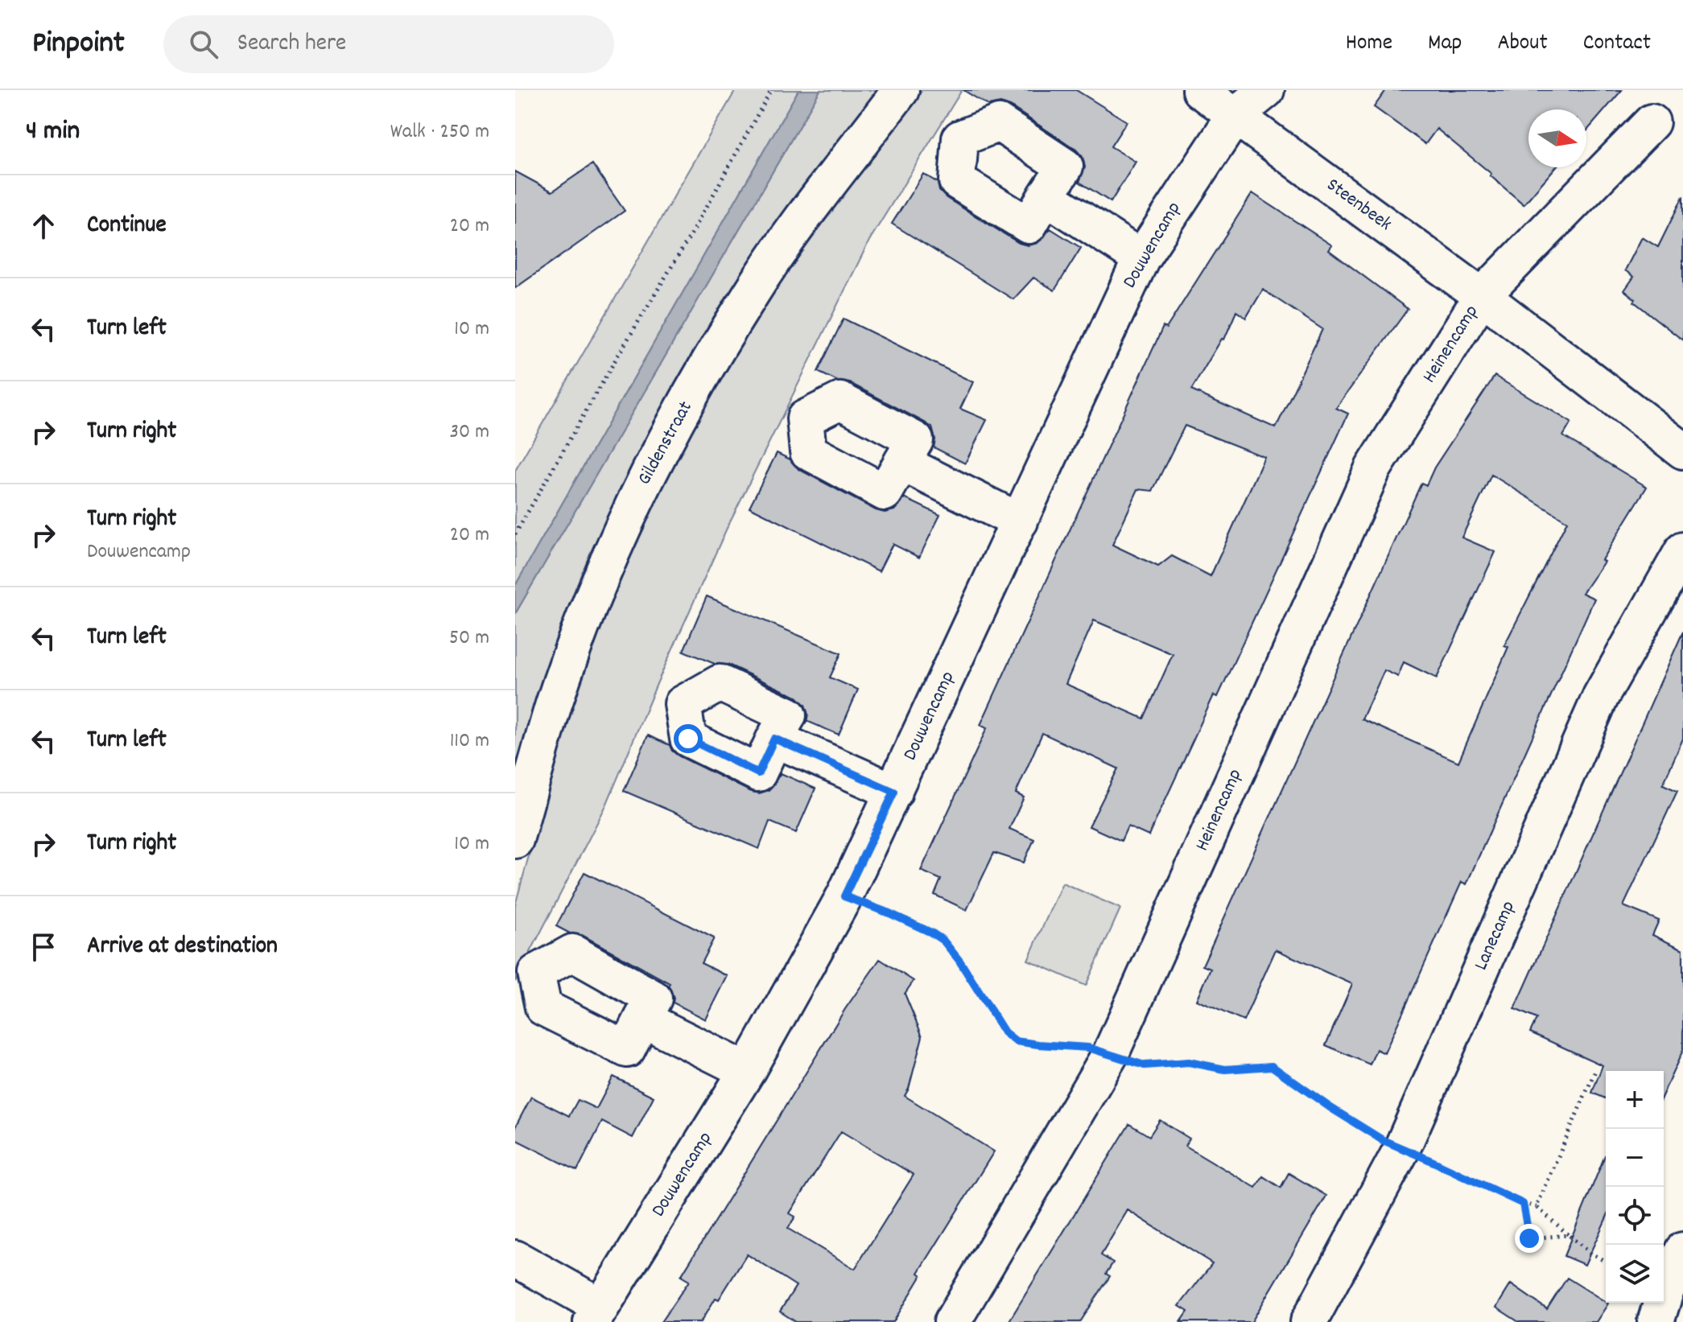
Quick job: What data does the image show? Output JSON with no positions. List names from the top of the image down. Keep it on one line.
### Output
{"streets":{"street":["Steenbeek","Douwencamp","Heinencamp","Gildenstraat","Lanecamp"]},"crossings":[["Steenbeek","Douwencamp"],["Steenbeek","Heinencamp"]],"north":"right","page":{"header":"Pinpoint","search":"Search here","nav":["Home","Map","About","Contact"],"heading":["4 min","Walk · 250 m"],"list":[["Continue","20 m"],["Turn left","10 m"],["Turn right","30 m"],["Turn right","Douwencamp","20 m"],["Turn left","50 m"],["Turn left","110 m"],["Turn right","10 m"],"Arrive at destination"],"map_buttons":["+","−"]}}
